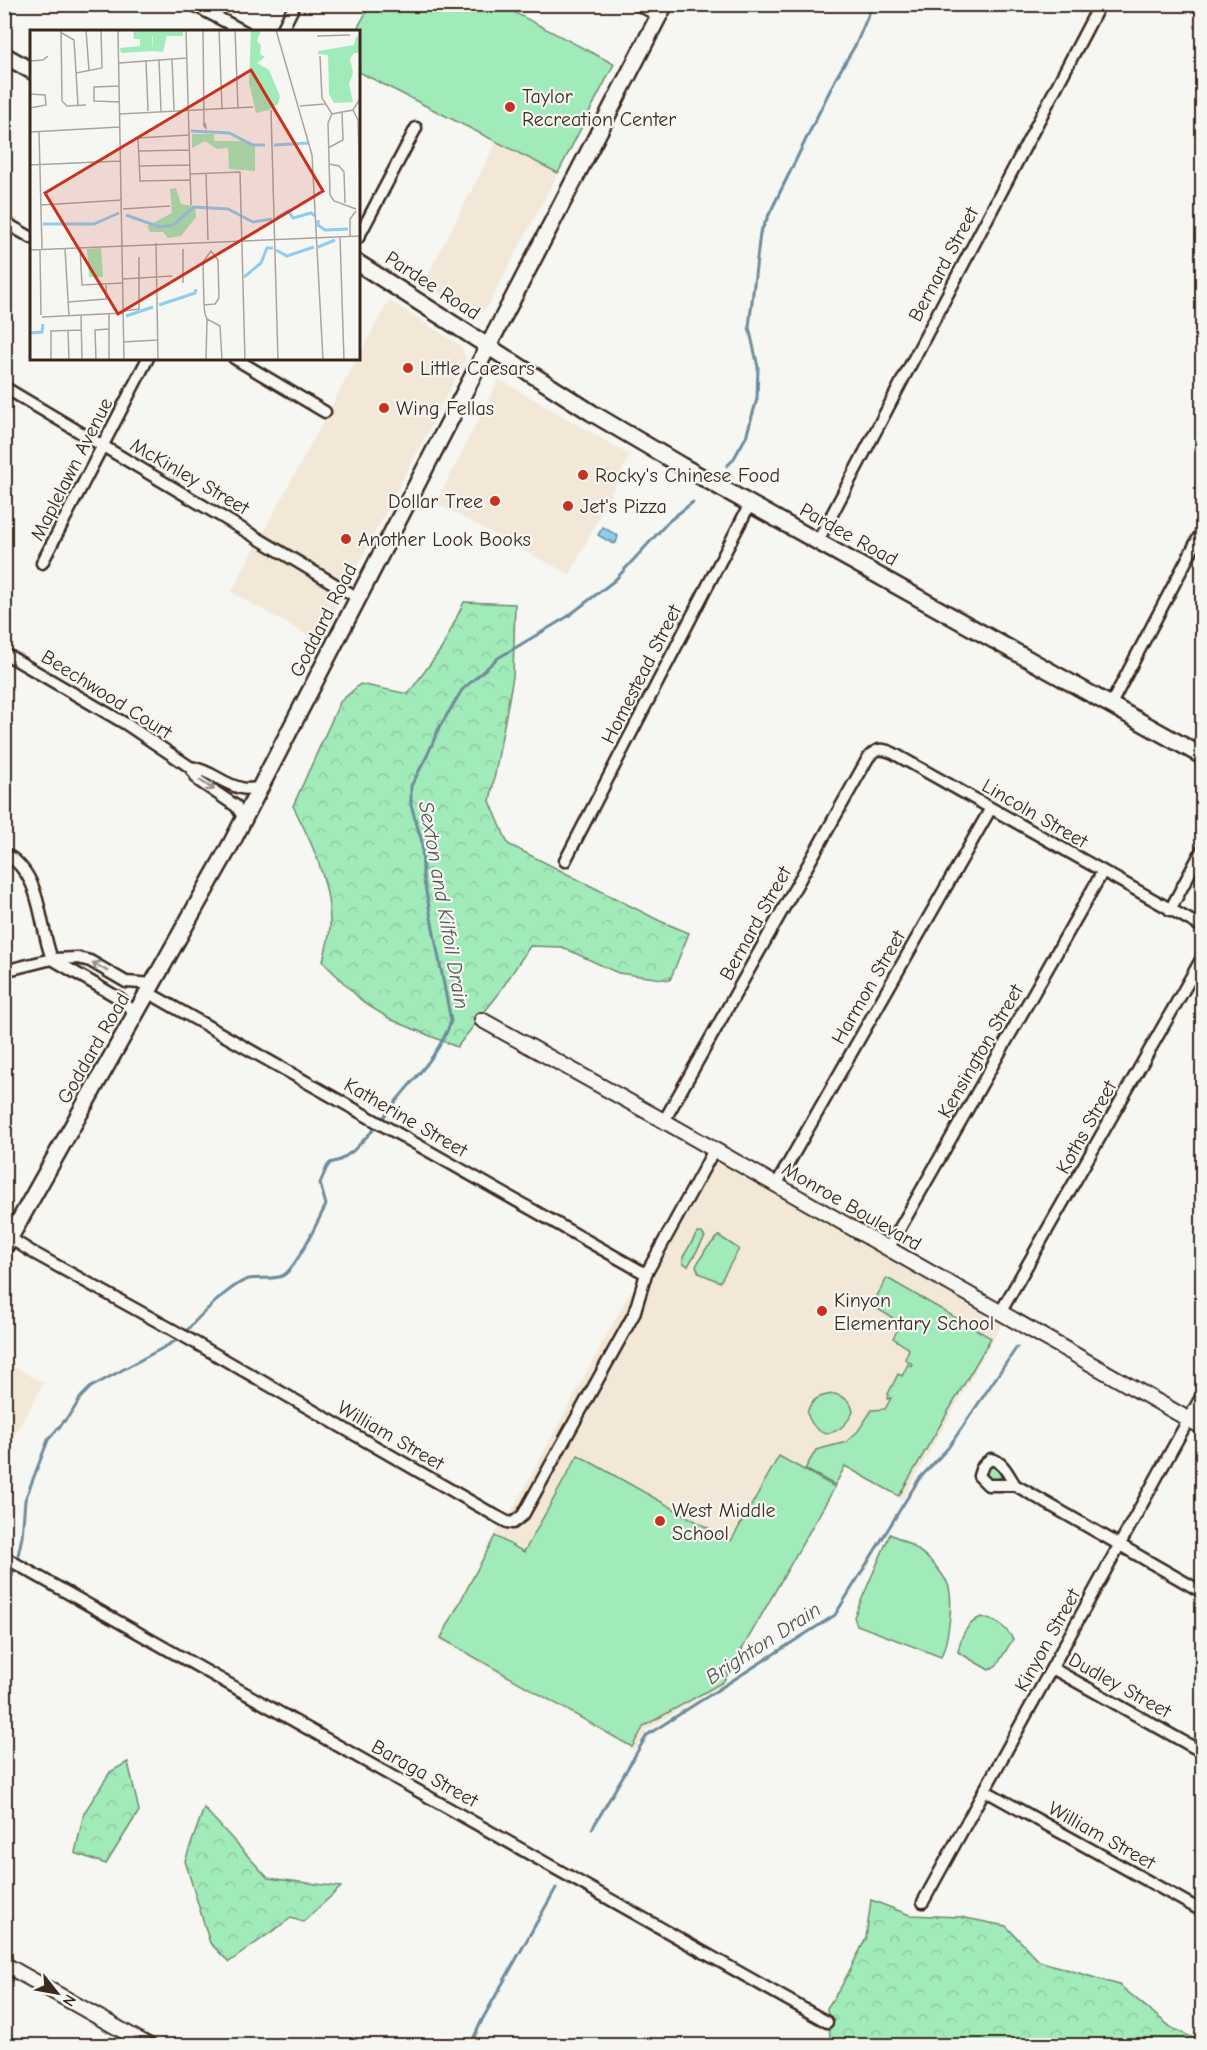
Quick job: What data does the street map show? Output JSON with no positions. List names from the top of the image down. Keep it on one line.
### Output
{"streets":{"main road":["Pardee Road","Goddard Road"],"street":["Bernard Street","Maplelawn Avenue","McKinley Street","Homestead Street","Beechwood Court","Lincoln Street","Harmon Street","Kensington Street","Katherine Street","Koths Street","Monroe Boulevard","William Street","Kinyon Street","Dudley Street","Baraga Street"]},"crossings":[["Bernard Street","Pardee Road"],["Bernard Street","Lincoln Street"],["Bernard Street","Monroe Boulevard"],["Pardee Road","Goddard Road"],["Pardee Road","Homestead Street"],["Maplelawn Avenue","McKinley Street"],["McKinley Street","Goddard Road"],["Goddard Road","Beechwood Court"],["Goddard Road","Katherine Street"],["Goddard Road","William Street"],["Lincoln Street","Harmon Street"],["Lincoln Street","Kensington Street"],["Harmon Street","Monroe Boulevard"],["Kensington Street","Monroe Boulevard"],["Katherine Street","William Street"],["Koths Street","Monroe Boulevard"],["Monroe Boulevard","Kinyon Street"],["William Street","Kinyon Street"],["Kinyon Street","Dudley Street"]],"water":["Sexton and Kilfoil Drain","Brighton Drain"],"places":["Taylor Recreation Center","Little Caesars","Wing Fellas","Rocky's Chinese Food","Dollar Tree","Jet's Pizza","Another Look Books","Kinyon Elementary School","West Middle School"],"north":"bottom right"}
